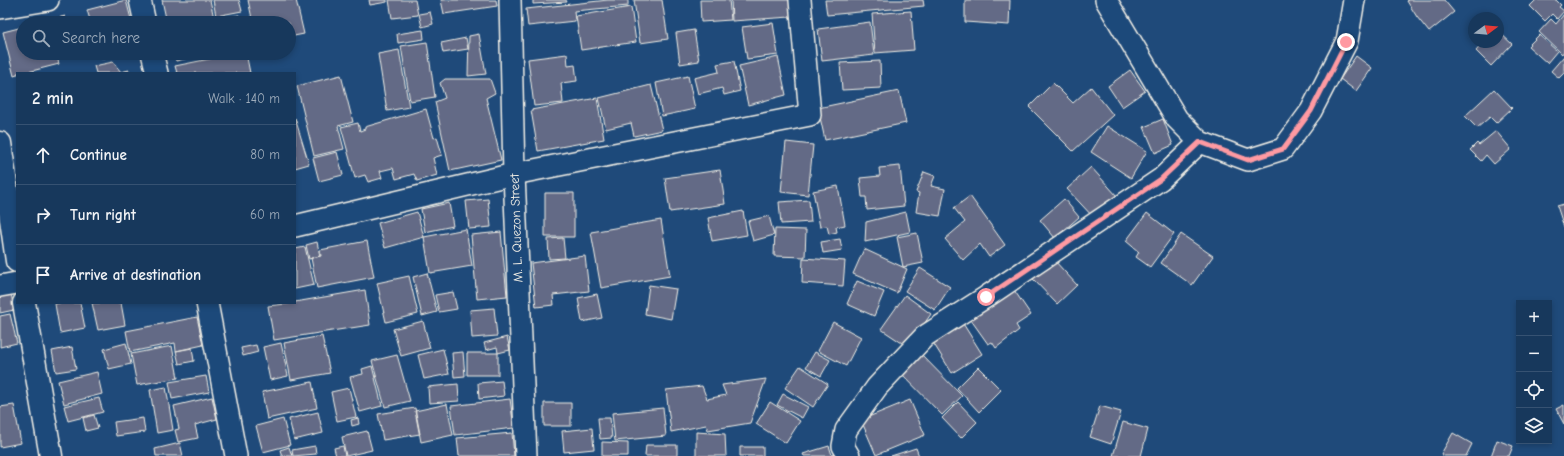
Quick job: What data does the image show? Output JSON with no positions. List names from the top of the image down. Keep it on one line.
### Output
{"streets":{"street":["M. L. Quezon Street"]},"north":"right","page":{"search":"Search here","heading":["2 min","Walk · 140 m"],"list":[["Continue","80 m"],["Turn right","60 m"],"Arrive at destination"],"map_buttons":["+","−"]}}
